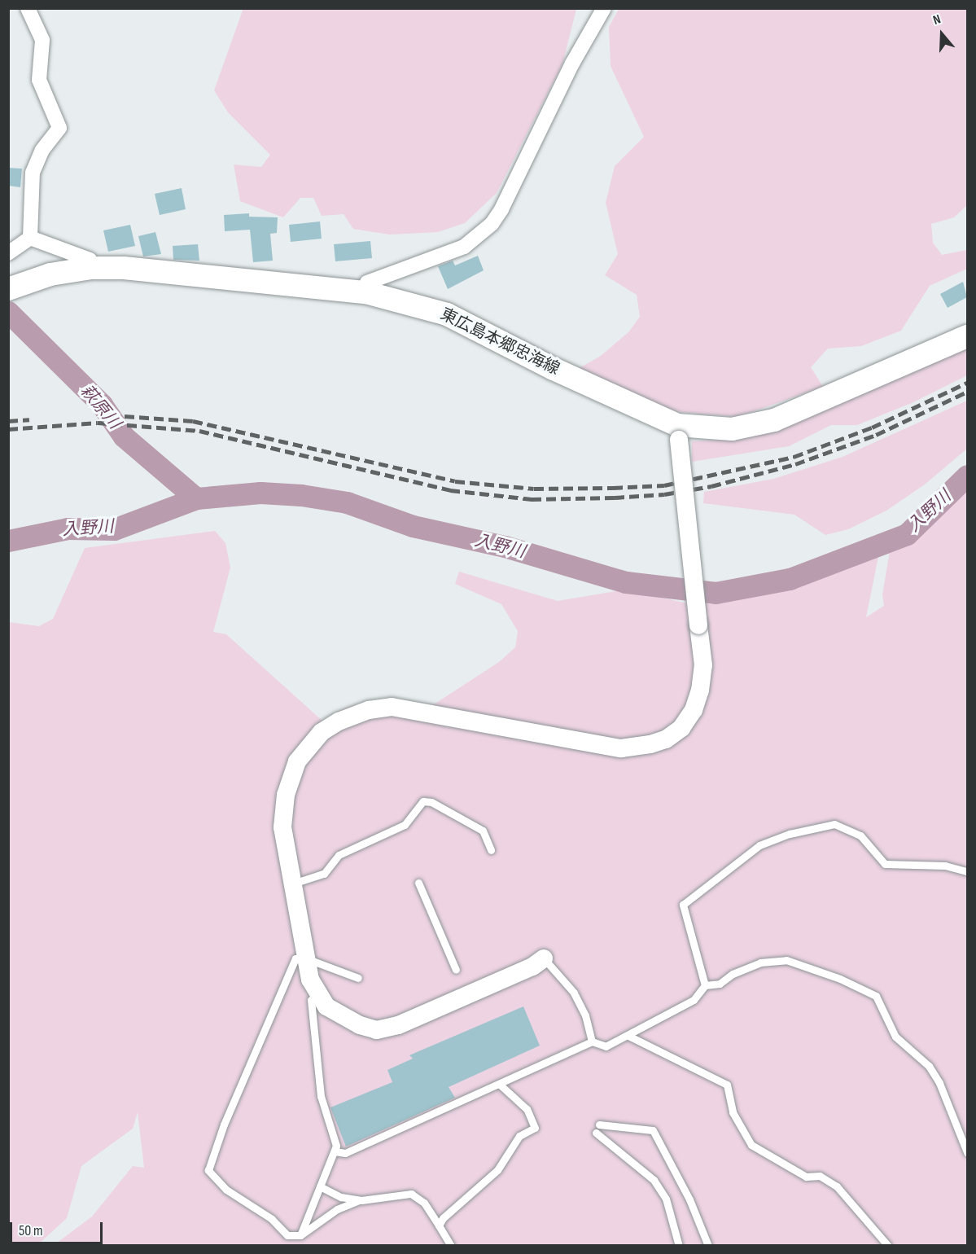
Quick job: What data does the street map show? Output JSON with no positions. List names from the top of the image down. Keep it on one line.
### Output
{"streets":{"main road":["東広島本郷忠海線"]},"water":["萩原川","入野川"],"scale_bar":"50 m","north":"top"}
